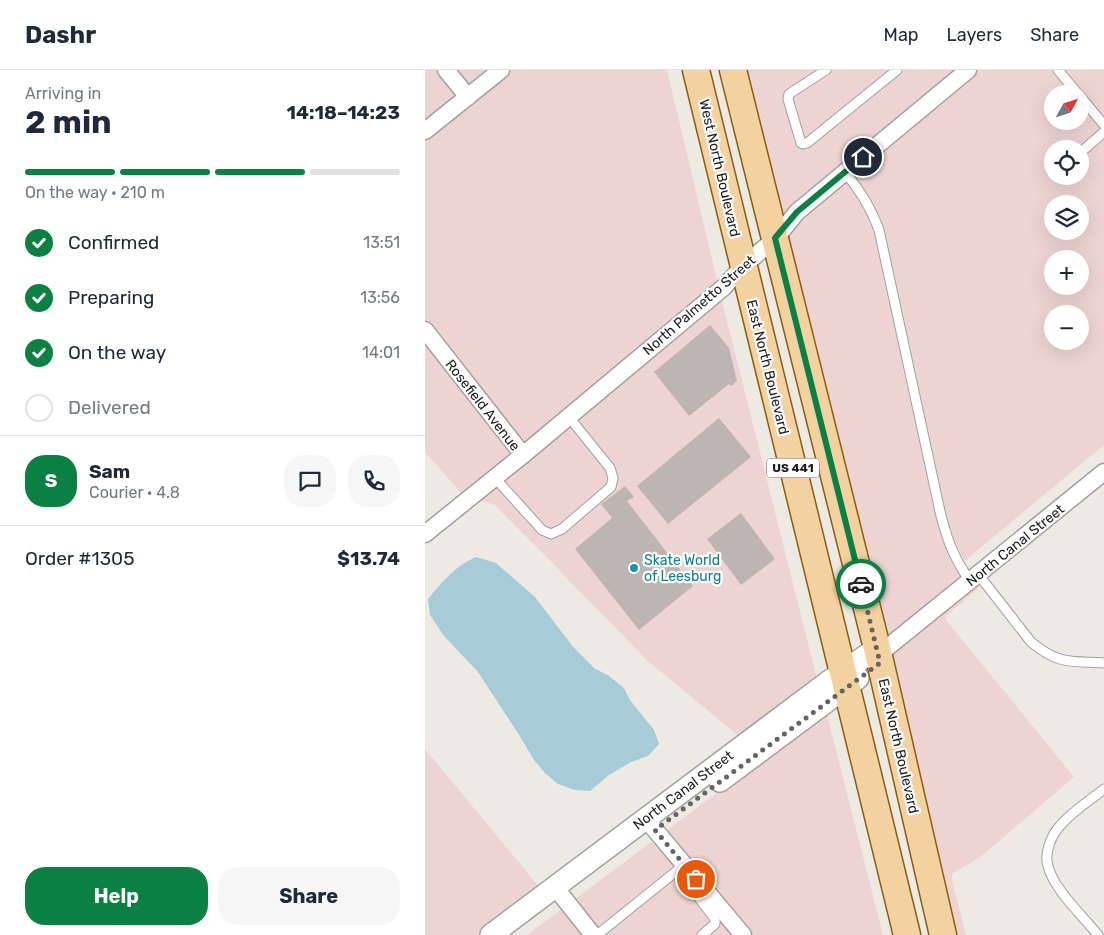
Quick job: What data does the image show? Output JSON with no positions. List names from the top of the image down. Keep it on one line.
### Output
{"streets":{"main road":["West North Boulevard","East North Boulevard","US 441"],"street":["North Palmetto Street","Rosefield Avenue","North Canal Street"]},"crossings":[["West North Boulevard","North Palmetto Street"],["West North Boulevard","East North Boulevard"],["North Palmetto Street","East North Boulevard"],["North Palmetto Street","Rosefield Avenue"],["North Palmetto Street","US 441"],["East North Boulevard","US 441"],["East North Boulevard","North Canal Street"]],"places":["Skate World of Leesburg"],"north":"top right","page":{"header":"Dashr","nav":["Map","Layers","Share"],"heading":["2 min","Arriving in","14:18–14:23"],"panel":["Sam","Courier · 4.8","Order #1305","$13.74"],"map_buttons":["+","−"],"bar":"On the way · 210 m","list":[["Confirmed","13:51"],["Preparing","13:56"],["On the way","14:01"],"Delivered"],"round":"S","buttons":["Help","Share"]}}
